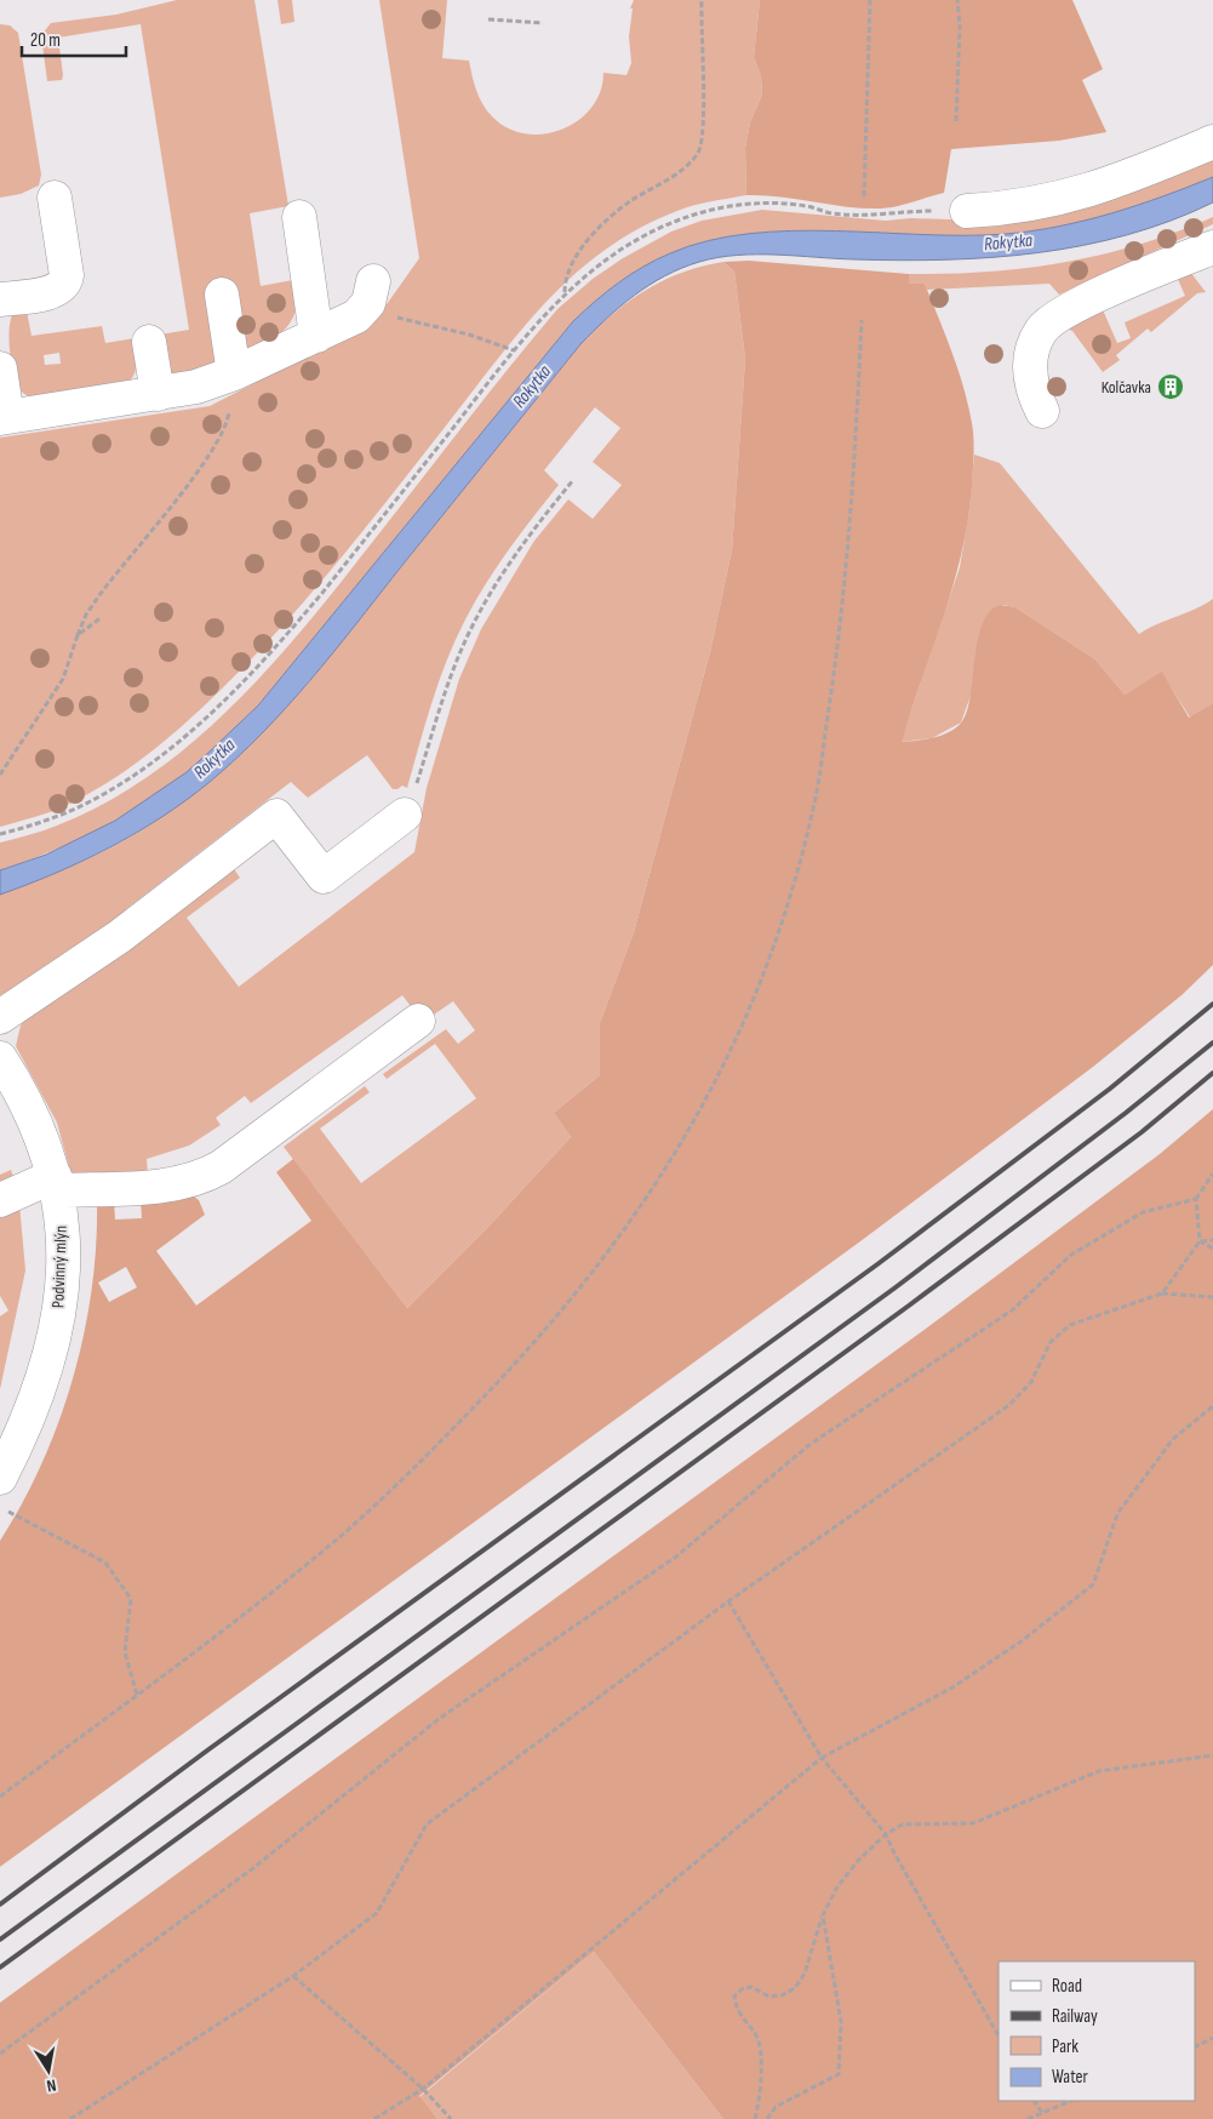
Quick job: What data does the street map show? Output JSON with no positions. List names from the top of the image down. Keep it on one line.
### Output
{"streets":{"street":["Podvinný mlýn"]},"water":["Rokytka"],"places":{"building":["Kolčavka"]},"legend":["Road","Railway","Park","Water"],"scale_bar":"20 m","north":"bottom"}
